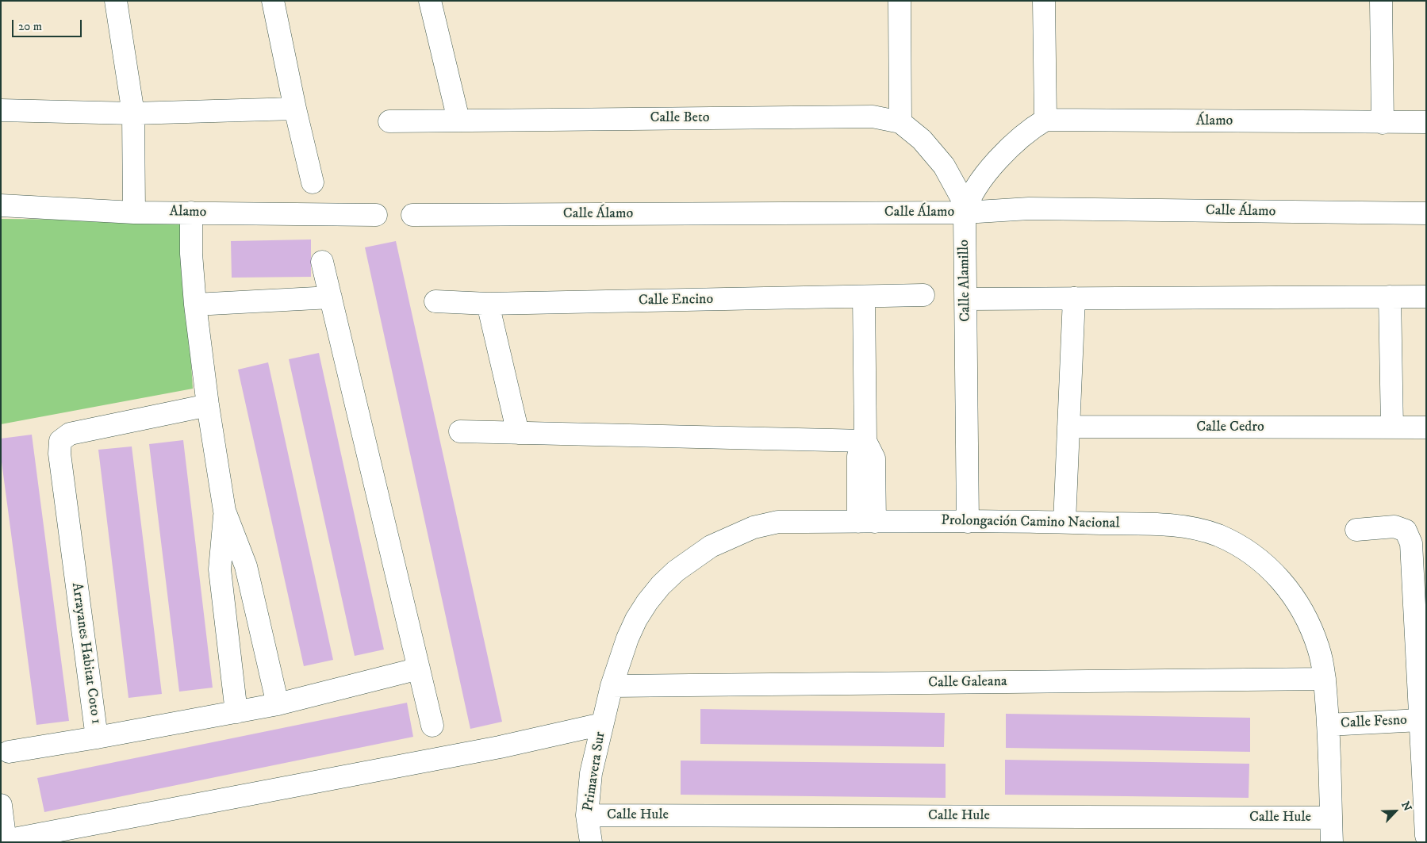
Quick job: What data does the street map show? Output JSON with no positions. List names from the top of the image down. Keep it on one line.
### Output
{"streets":{"street":["Calle Beto","Álamo","Calle Álamo","Alamo","Calle Alamillo","Calle Encino","Calle Cedro","Prolongación Camino Nacional","Arrayanes Habitat Coto 1","Calle Galeana","Calle Fesno","Primavera Sur","Calle Hule"]},"crossings":[["Calle Beto","Calle Álamo"],["Calle Beto","Calle Alamillo"],["Álamo","Calle Alamillo"],["Calle Álamo","Calle Alamillo"],["Calle Alamillo","Prolongación Camino Nacional"],["Prolongación Camino Nacional","Calle Galeana"],["Prolongación Camino Nacional","Calle Fesno"],["Prolongación Camino Nacional","Primavera Sur"],["Prolongación Camino Nacional","Calle Hule"],["Primavera Sur","Calle Hule"]],"scale_bar":"20 m","north":"top right"}
